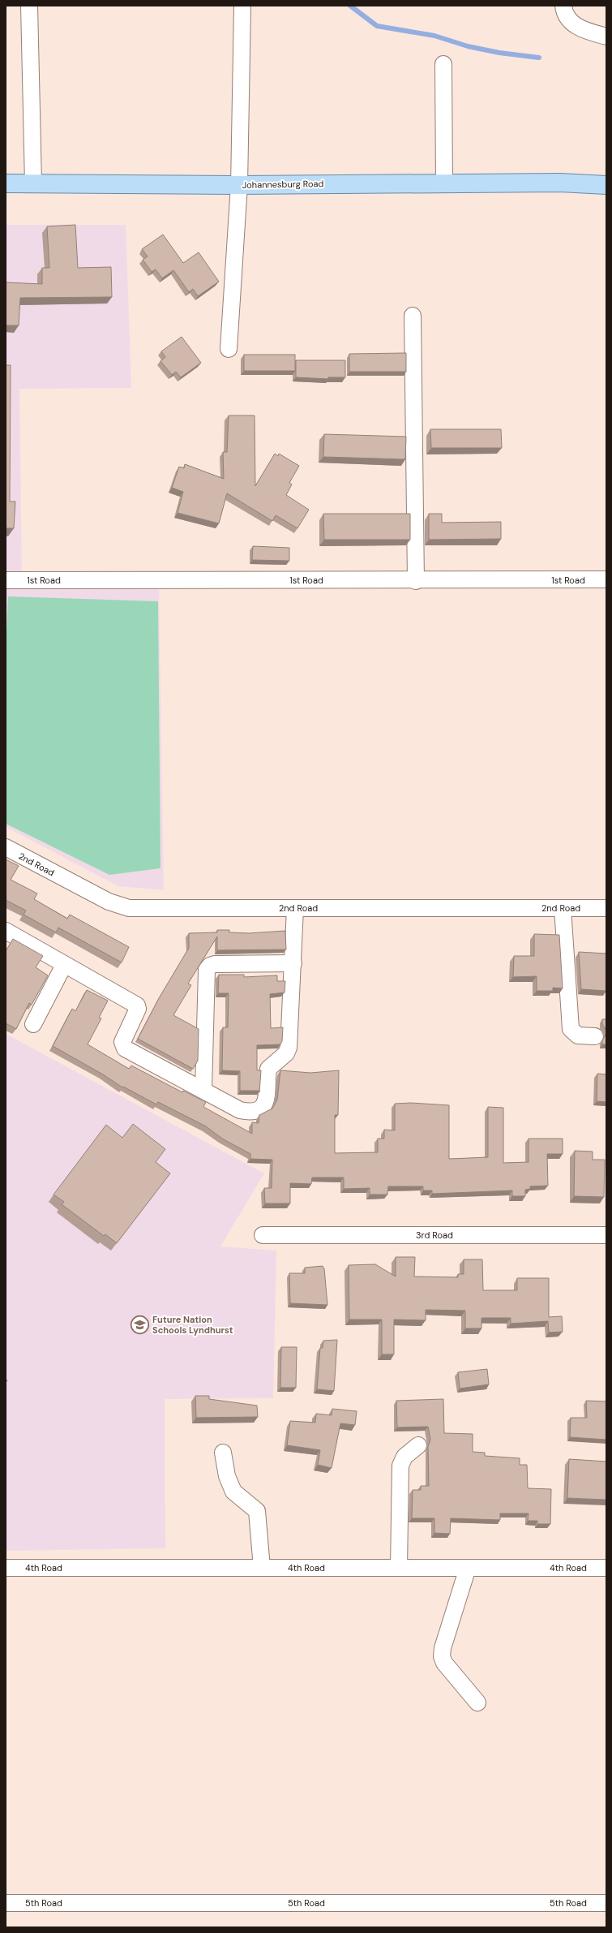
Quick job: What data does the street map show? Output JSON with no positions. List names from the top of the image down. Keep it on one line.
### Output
{"streets":{"main road":["Johannesburg Road"],"street":["1st Road","2nd Road","3rd Road","4th Road","5th Road"]},"places":{"school or university":["Future Nation Schools Lyndhurst"]}}
